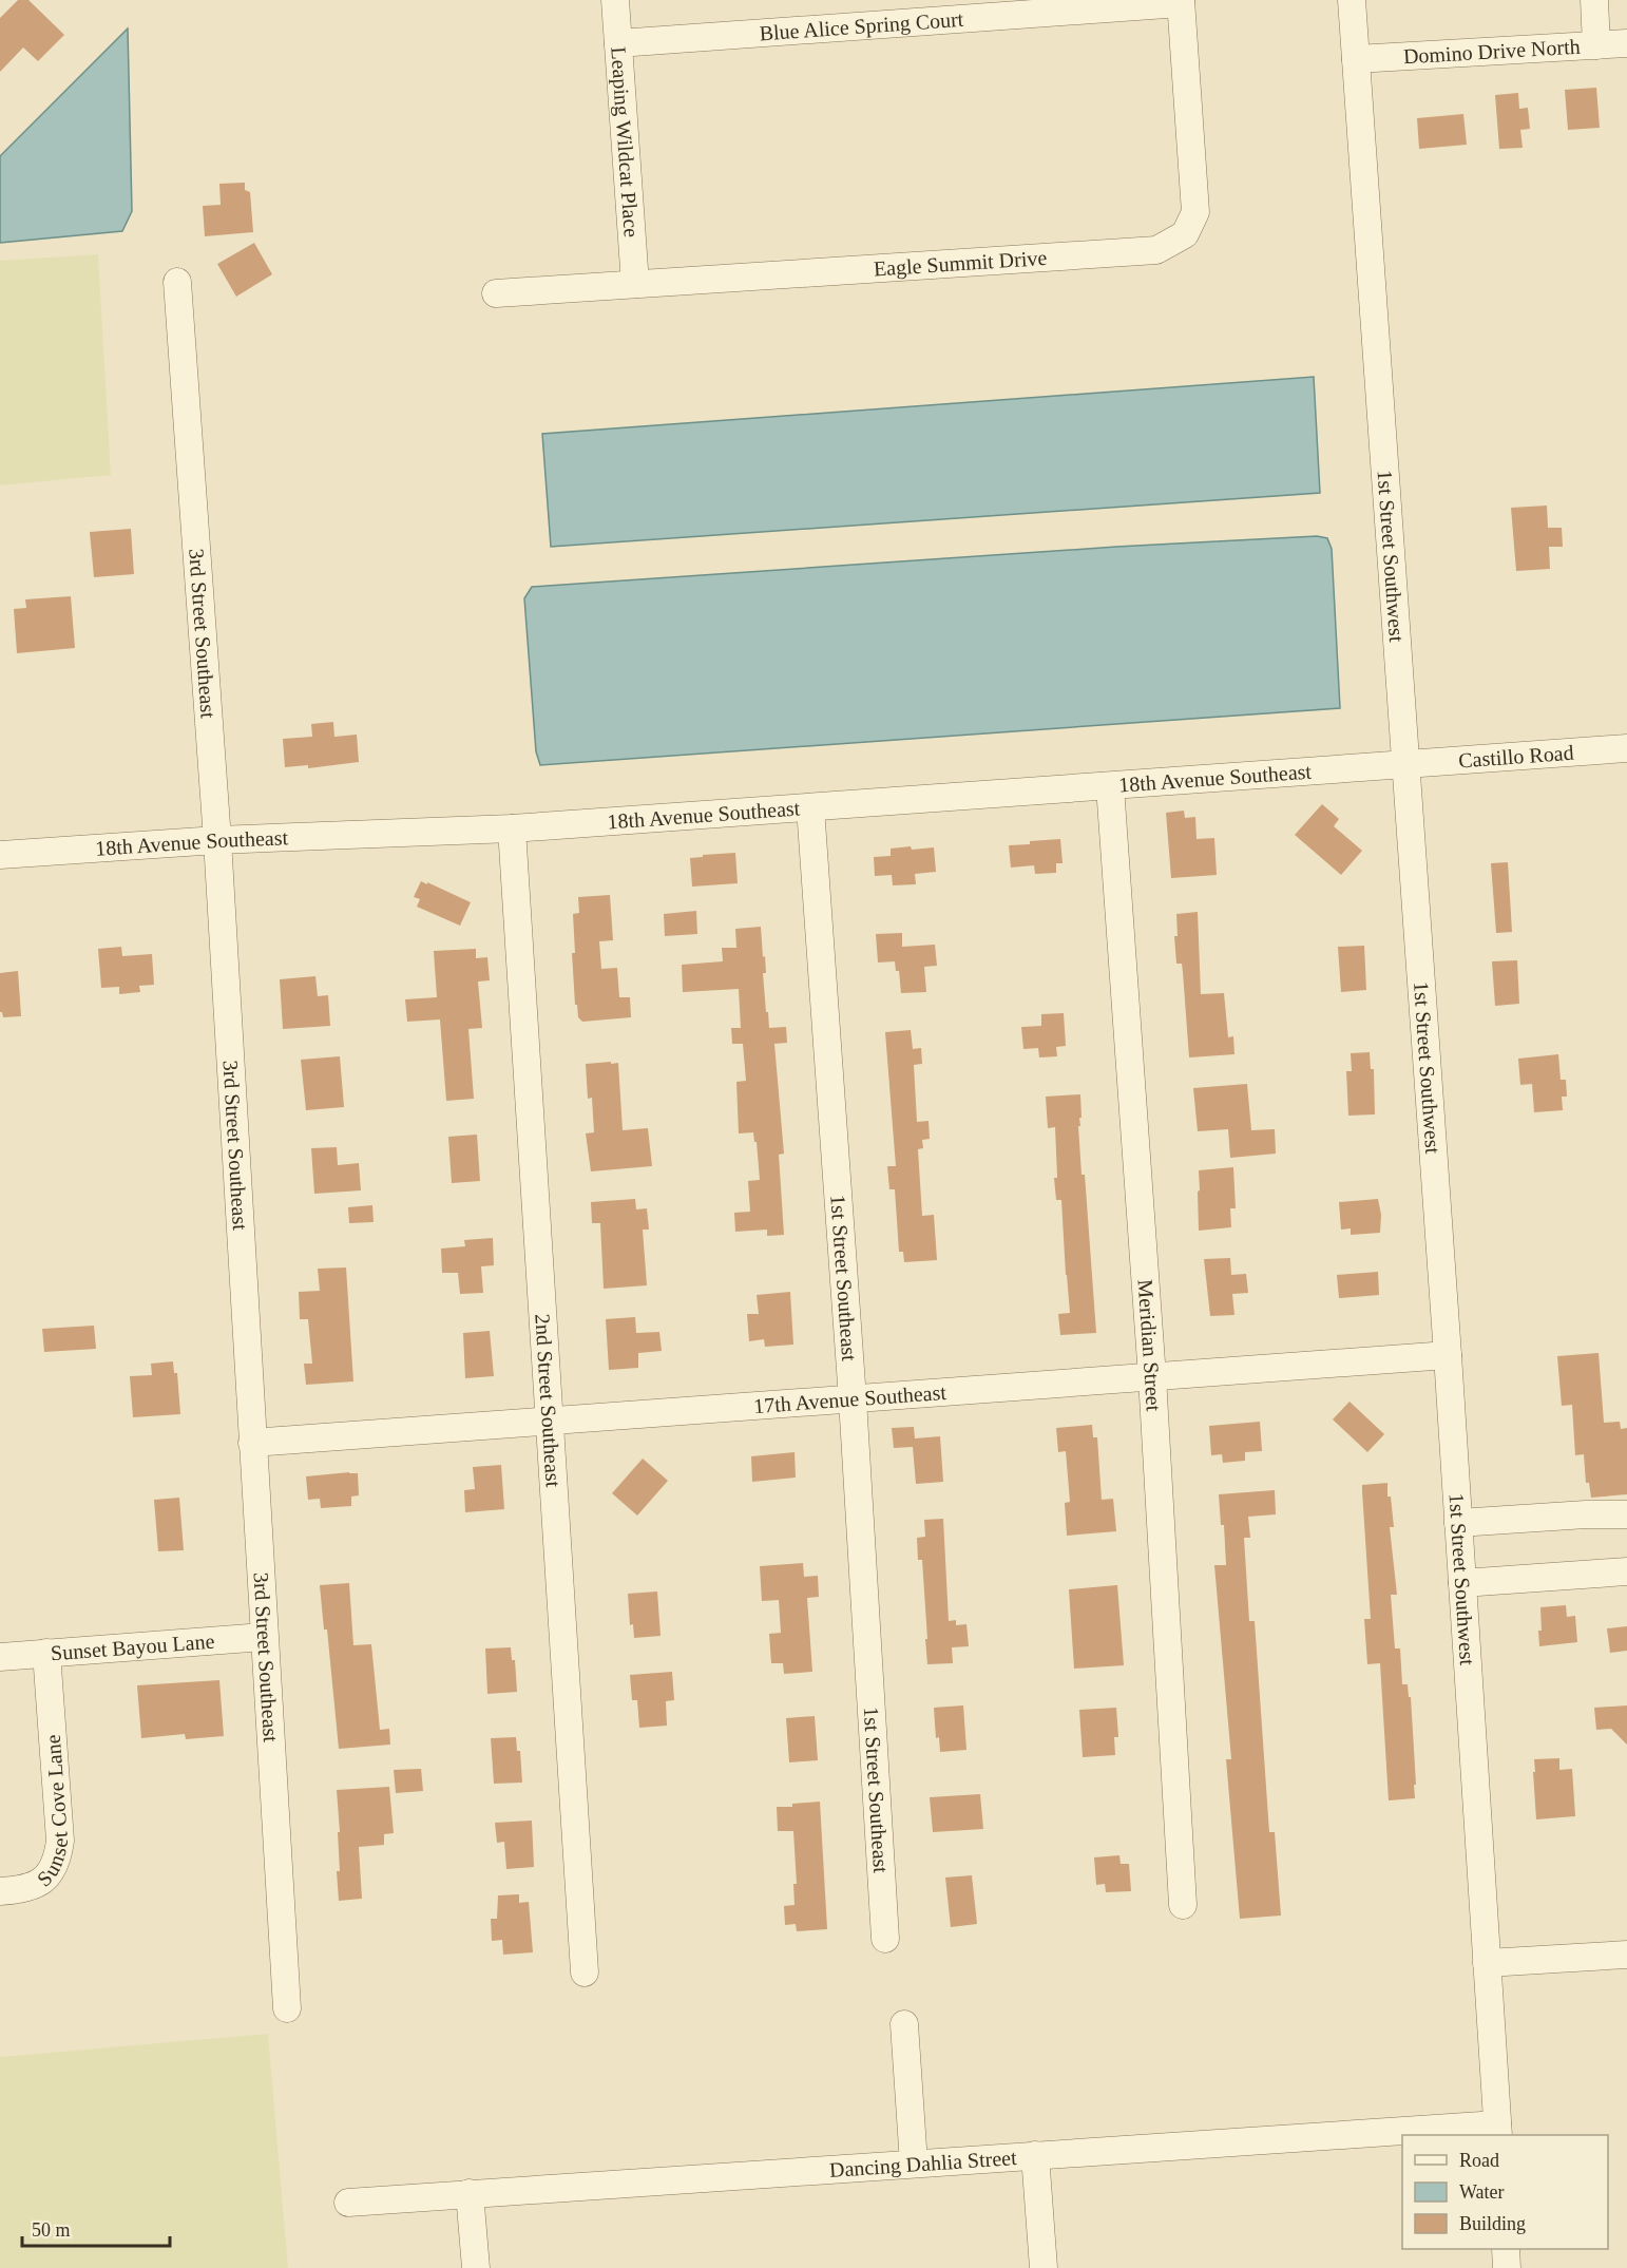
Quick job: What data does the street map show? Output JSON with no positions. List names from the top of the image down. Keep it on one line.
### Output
{"streets":{"street":["Blue Alice Spring Court","Domino Drive North","Leaping Wildcat Place","Eagle Summit Drive","1st Street Southwest","3rd Street Southeast","Castillo Road","18th Avenue Southeast","1st Street Southeast","Meridian Street","2nd Street Southeast","17th Avenue Southeast","Sunset Bayou Lane","Sunset Cove Lane","Dancing Dahlia Street"]},"crossings":[["Blue Alice Spring Court","Leaping Wildcat Place"],["Blue Alice Spring Court","Eagle Summit Drive"],["Domino Drive North","1st Street Southwest"],["Leaping Wildcat Place","Eagle Summit Drive"],["1st Street Southwest","Castillo Road"],["1st Street Southwest","18th Avenue Southeast"],["1st Street Southwest","17th Avenue Southeast"],["1st Street Southwest","Dancing Dahlia Street"],["3rd Street Southeast","18th Avenue Southeast"],["3rd Street Southeast","17th Avenue Southeast"],["3rd Street Southeast","Sunset Bayou Lane"],["Castillo Road","18th Avenue Southeast"],["18th Avenue Southeast","1st Street Southeast"],["18th Avenue Southeast","Meridian Street"],["18th Avenue Southeast","2nd Street Southeast"],["1st Street Southeast","17th Avenue Southeast"],["Meridian Street","17th Avenue Southeast"],["2nd Street Southeast","17th Avenue Southeast"],["Sunset Bayou Lane","Sunset Cove Lane"]],"legend":["Road","Water","Building"],"scale_bar":"50 m"}
